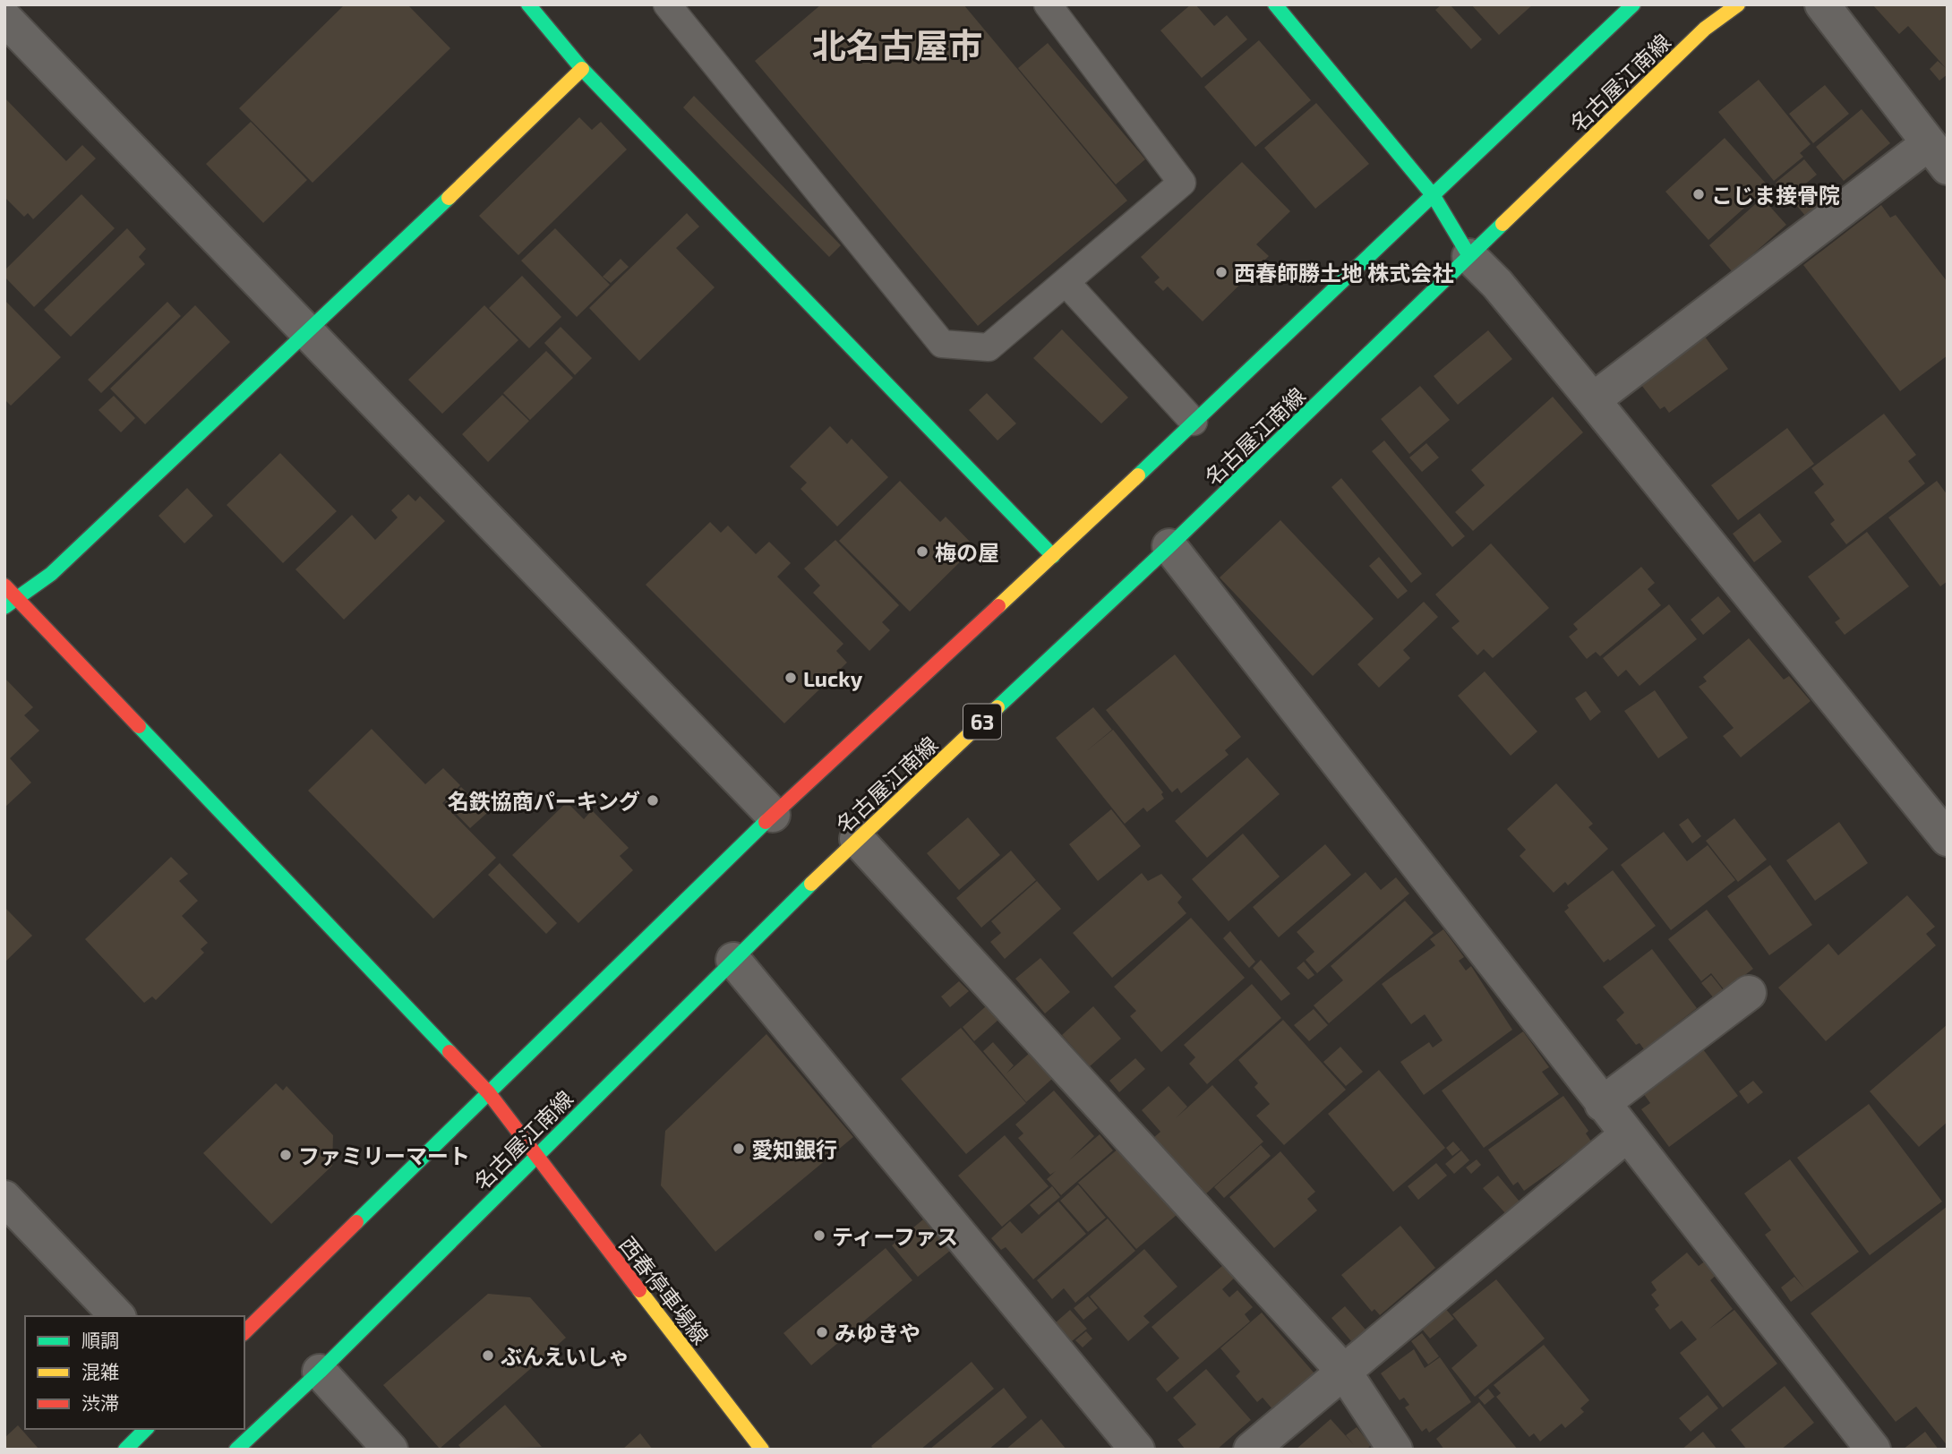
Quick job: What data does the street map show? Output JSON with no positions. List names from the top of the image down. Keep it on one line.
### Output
{"streets":{"main road":["名古屋江南線","63","西春停車場線"]},"crossings":[["名古屋江南線","西春停車場線"]],"districts":["北名古屋市"],"places":["こじま接骨院","西春師勝土地 株式会社","梅の屋","Lucky","名鉄協商パーキング","愛知銀行","ファミリーマート","ティーファス","みゆきや","ぶんえいしゃ"],"legend":["順調","混雑","渋滞"]}
